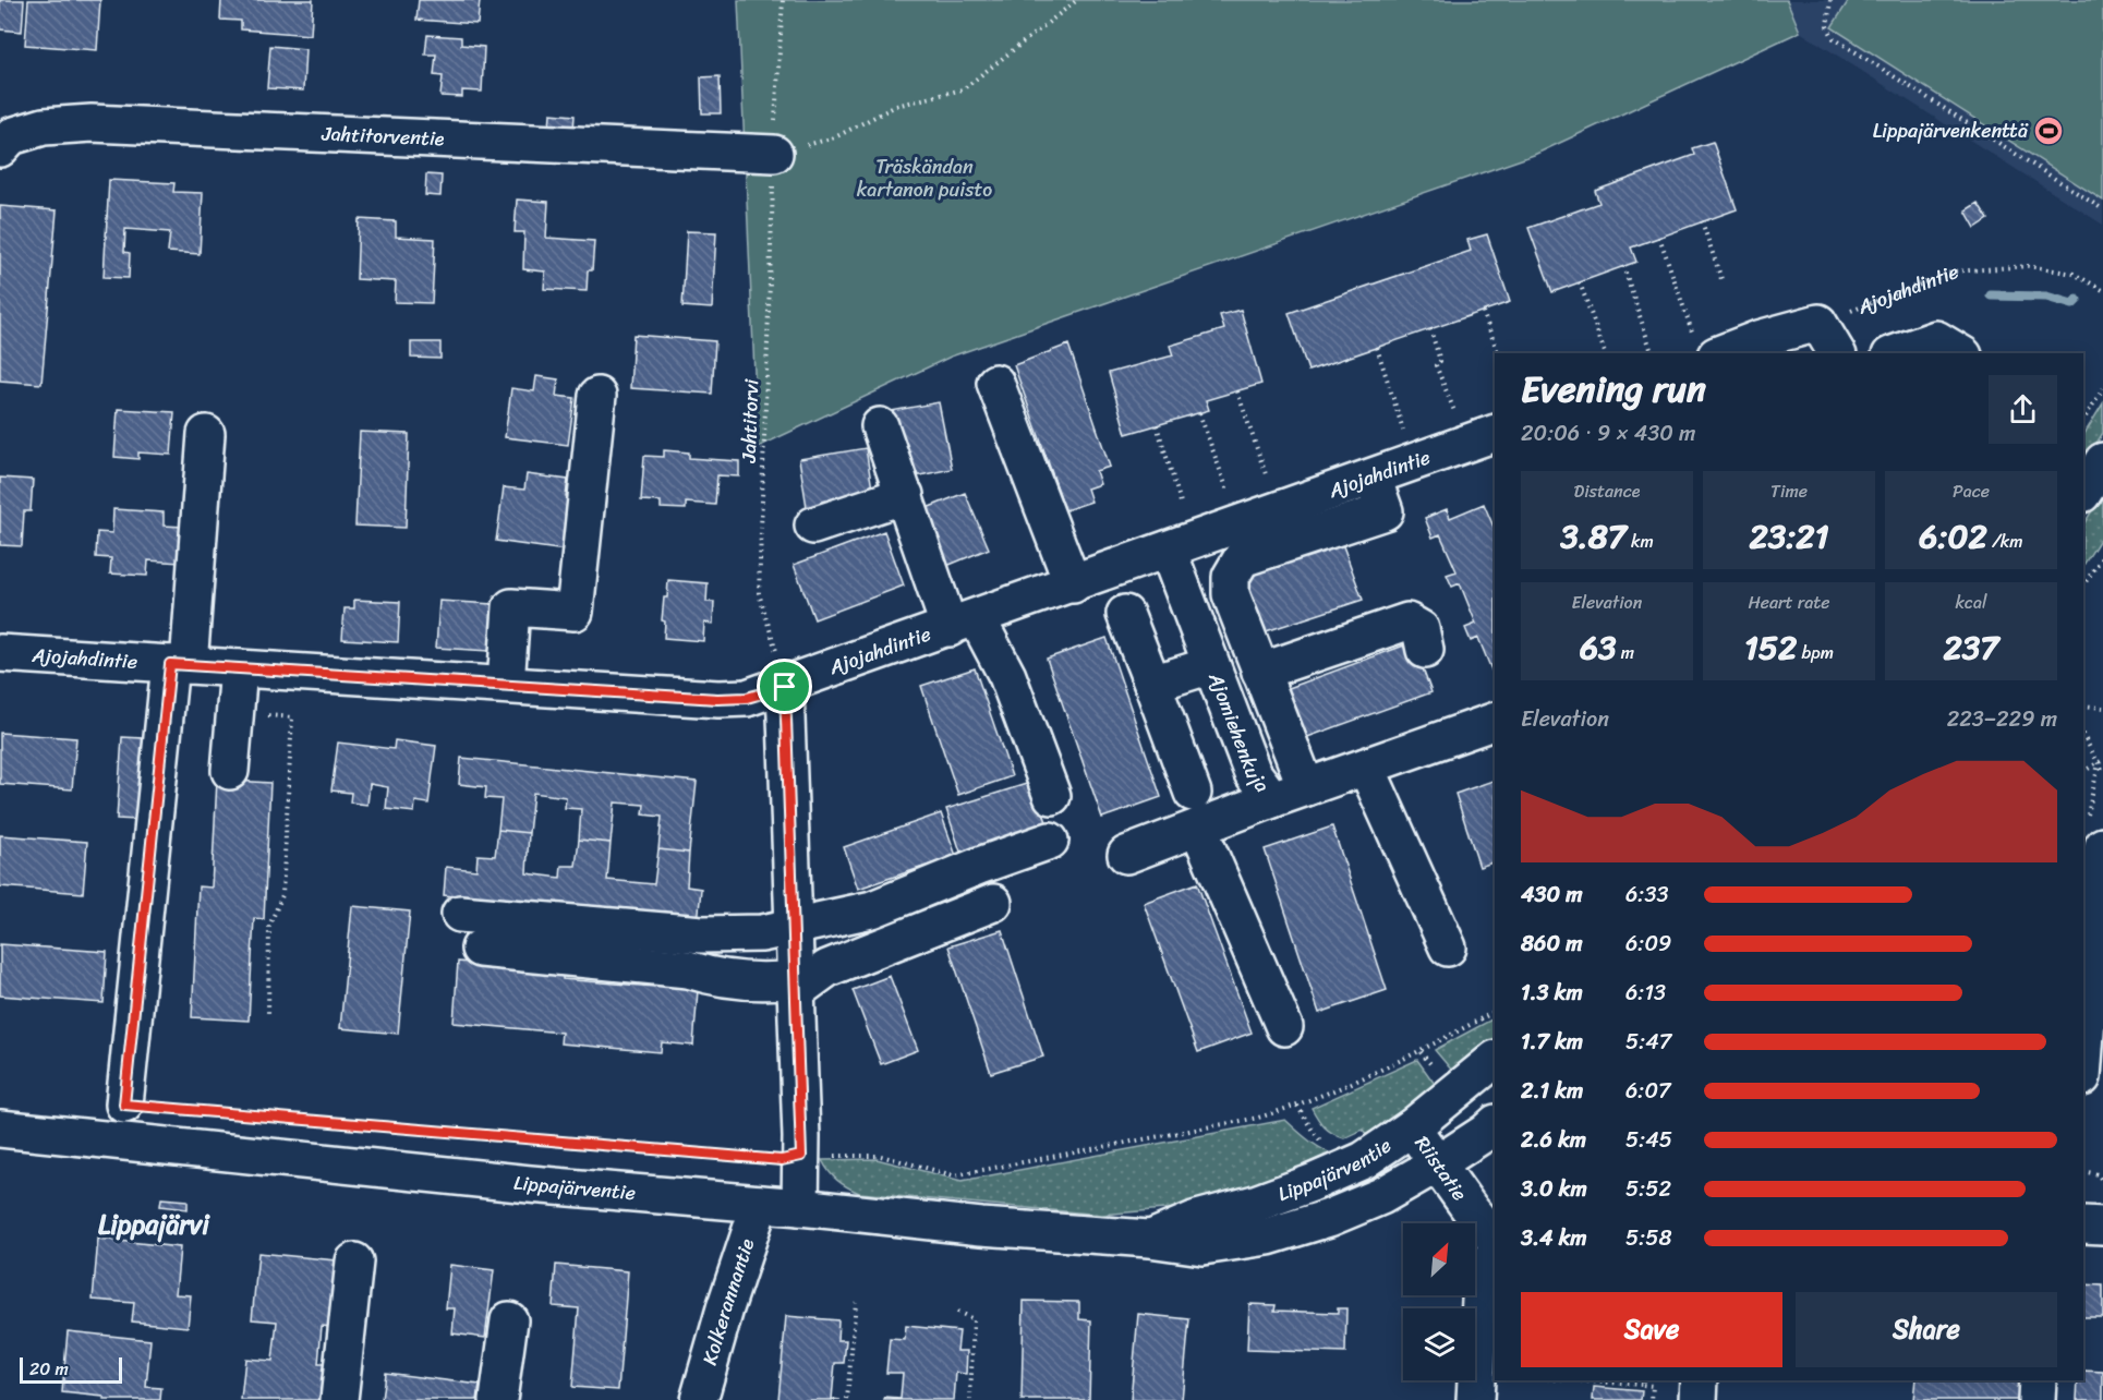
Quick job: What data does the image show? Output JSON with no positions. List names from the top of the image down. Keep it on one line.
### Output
{"streets":{"street":["Jahtitorventie","Ajojahdintie","Ajomiehenkuja","Lippajärventie","Riistatie","Kolkerannantie"],"path":["Jahtitorvi"]},"crossings":[["Jahtitorventie","Jahtitorvi"],["Ajojahdintie","Jahtitorvi"],["Ajojahdintie","Ajomiehenkuja"],["Lippajärventie","Riistatie"],["Lippajärventie","Kolkerannantie"]],"districts":["Lippajärvi"],"parks":["Träskändan kartanon puisto"],"places":{"sports":["Lippajärvenkenttä"]},"scale_bar":"20 m","north":"top right","page":{"heading":["Evening run","20:06 · 9 × 430 m"],"stats":[["Distance","3.87 km"],["Time","23:21"],["Pace","6:02 /km"],["Elevation","63 m"],["Heart rate","152 bpm"],["kcal","237"]],"chart":["Elevation","223–229 m"],"list":[{"name":"430 m","note":"6:33"},{"name":"860 m","note":"6:09"},{"name":"1.3 km","note":"6:13"},{"name":"1.7 km","note":"5:47"},{"name":"2.1 km","note":"6:07"},{"name":"2.6 km","note":"5:45"},{"name":"3.0 km","note":"5:52"},{"name":"3.4 km","note":"5:58"}],"buttons":["Save","Share"],"scale":"20 m"}}
